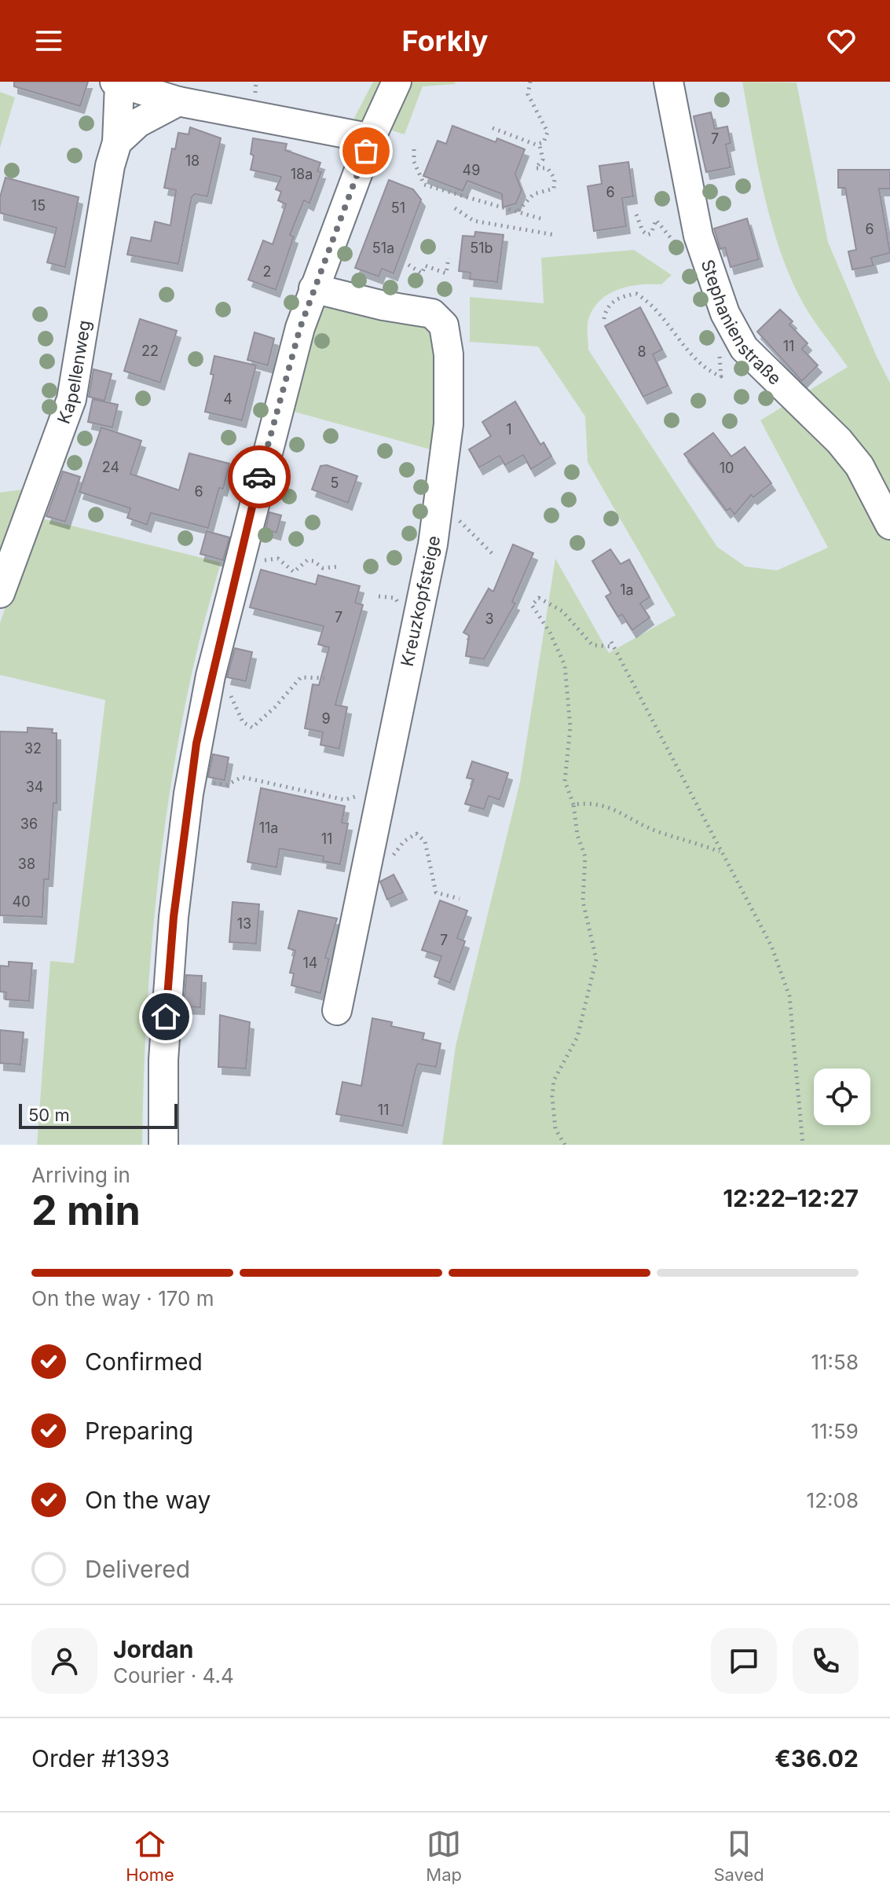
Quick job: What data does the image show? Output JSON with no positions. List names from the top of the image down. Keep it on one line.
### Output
{"streets":{"street":["Stephanienstraße","Kapellenweg","Kreuzkopfsteige"]},"house_numbers":["7","18","49","18a","6","15","51","6","51a","51b","2","11","22","8","4","1","24","10","5","6","1a","7","3","9","32","34","36","11a","11","38","40","13","7","14","11"],"scale_bar":"50 m","page":{"header":"Forkly","scale":"50 m","heading":["2 min","Arriving in","12:22–12:27"],"panel":["Jordan","Courier · 4.4","Order #1393","€36.02"],"bar":"On the way · 170 m","list":[["Confirmed","11:58"],["Preparing","11:59"],["On the way","12:08"],"Delivered"],"tabs":["Home","Map","Saved"]}}
